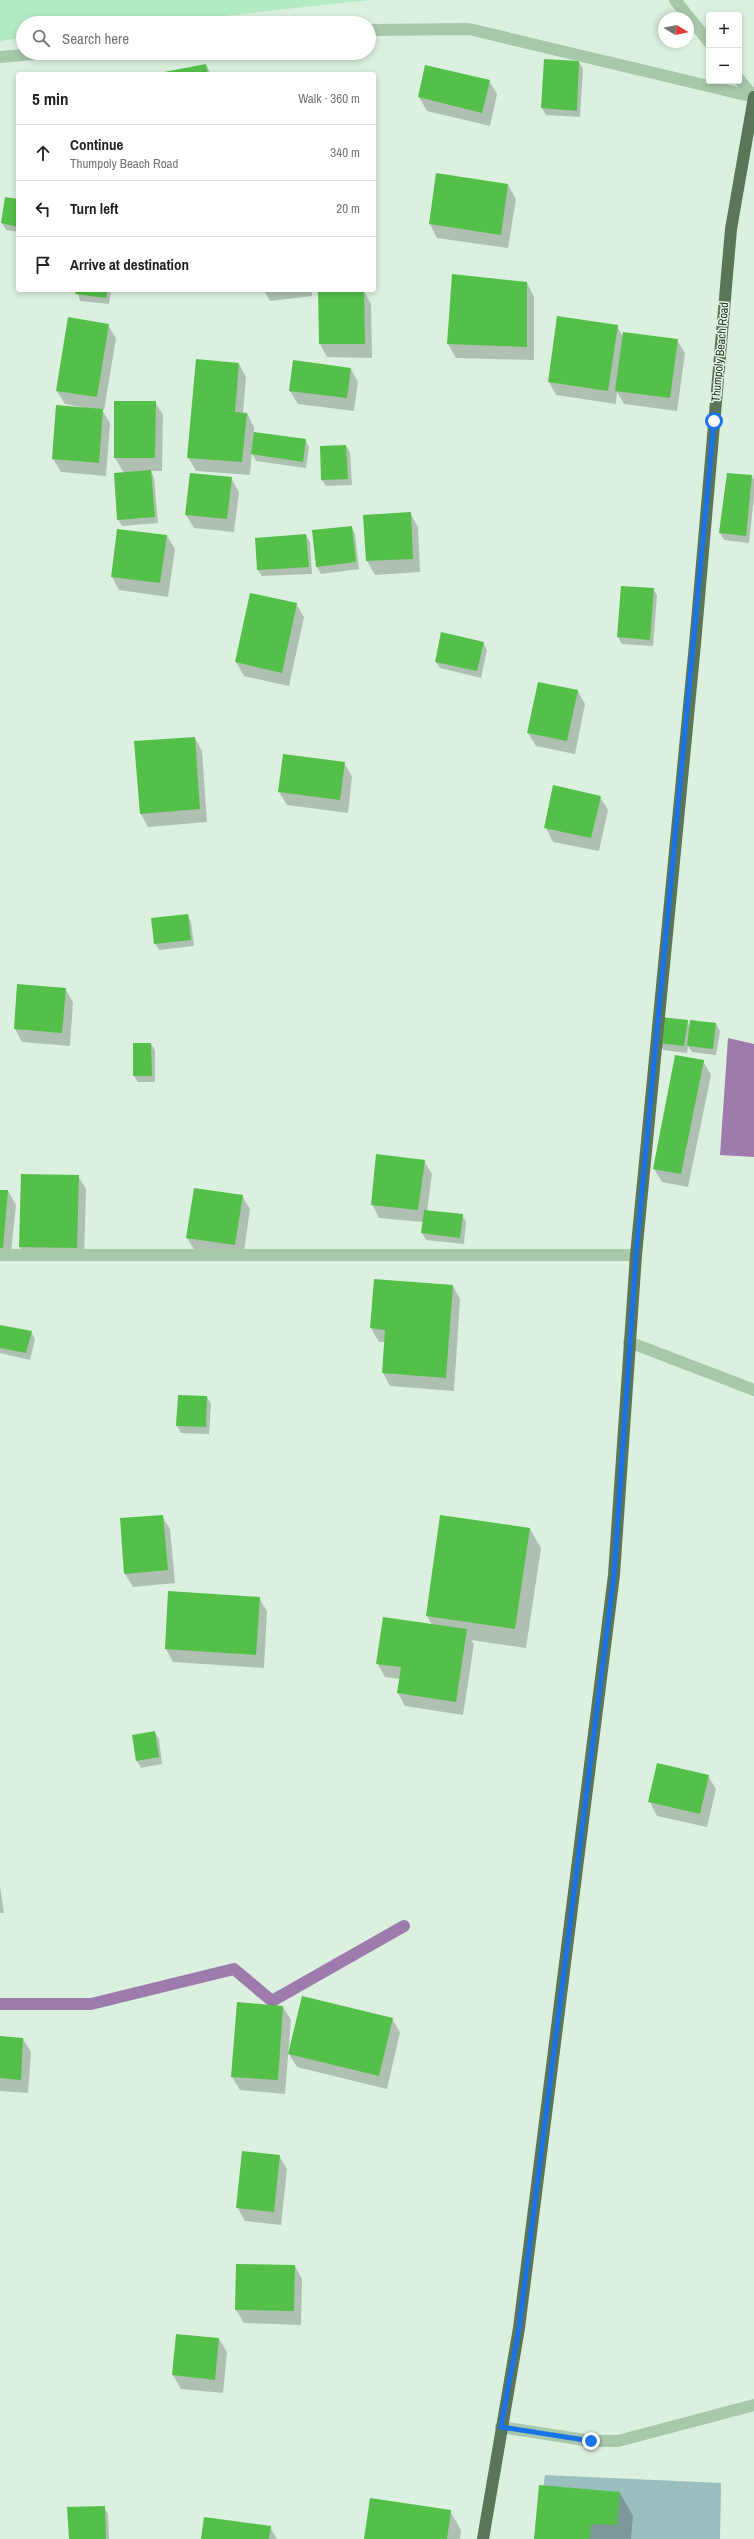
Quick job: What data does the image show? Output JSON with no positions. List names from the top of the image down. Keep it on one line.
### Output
{"streets":{"main road":["Thumpoly Beach Road"]},"north":"right","page":{"map_buttons":["+","−"],"search":"Search here","heading":["5 min","Walk · 360 m"],"list":[["Continue","Thumpoly Beach Road","340 m"],["Turn left","20 m"],"Arrive at destination"]}}
